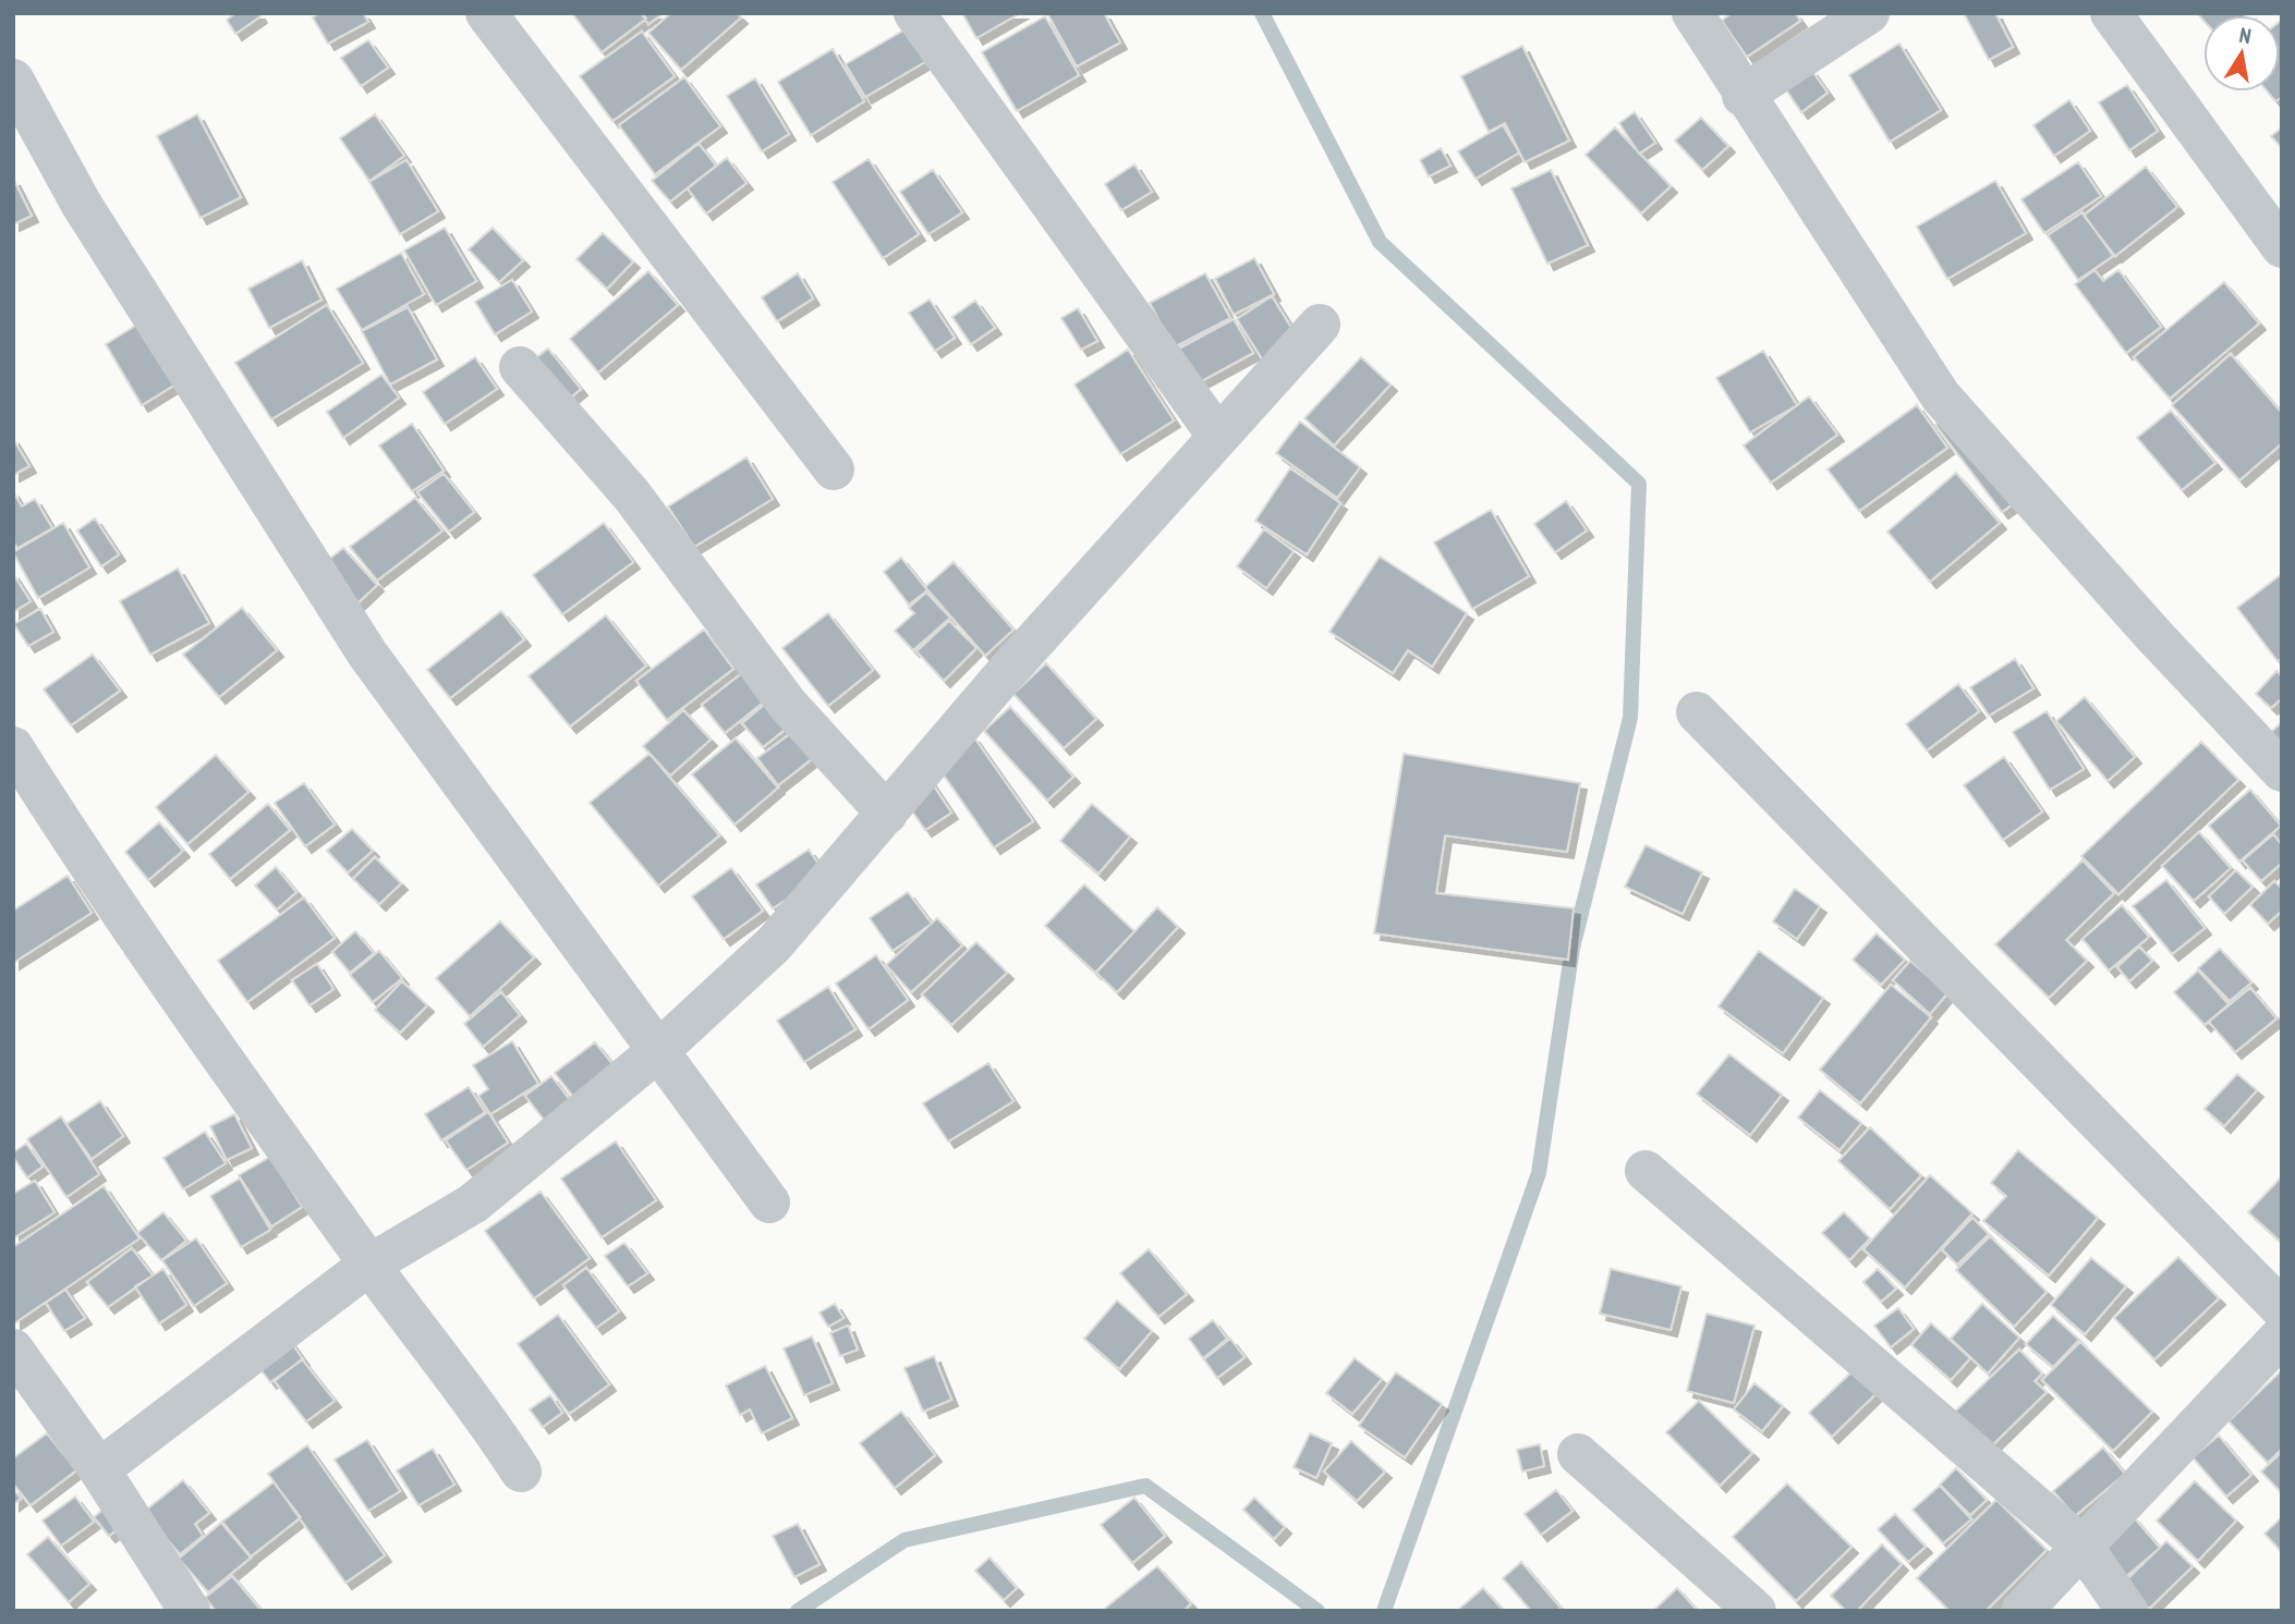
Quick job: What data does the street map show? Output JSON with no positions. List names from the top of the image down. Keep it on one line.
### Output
{"north":"top"}
